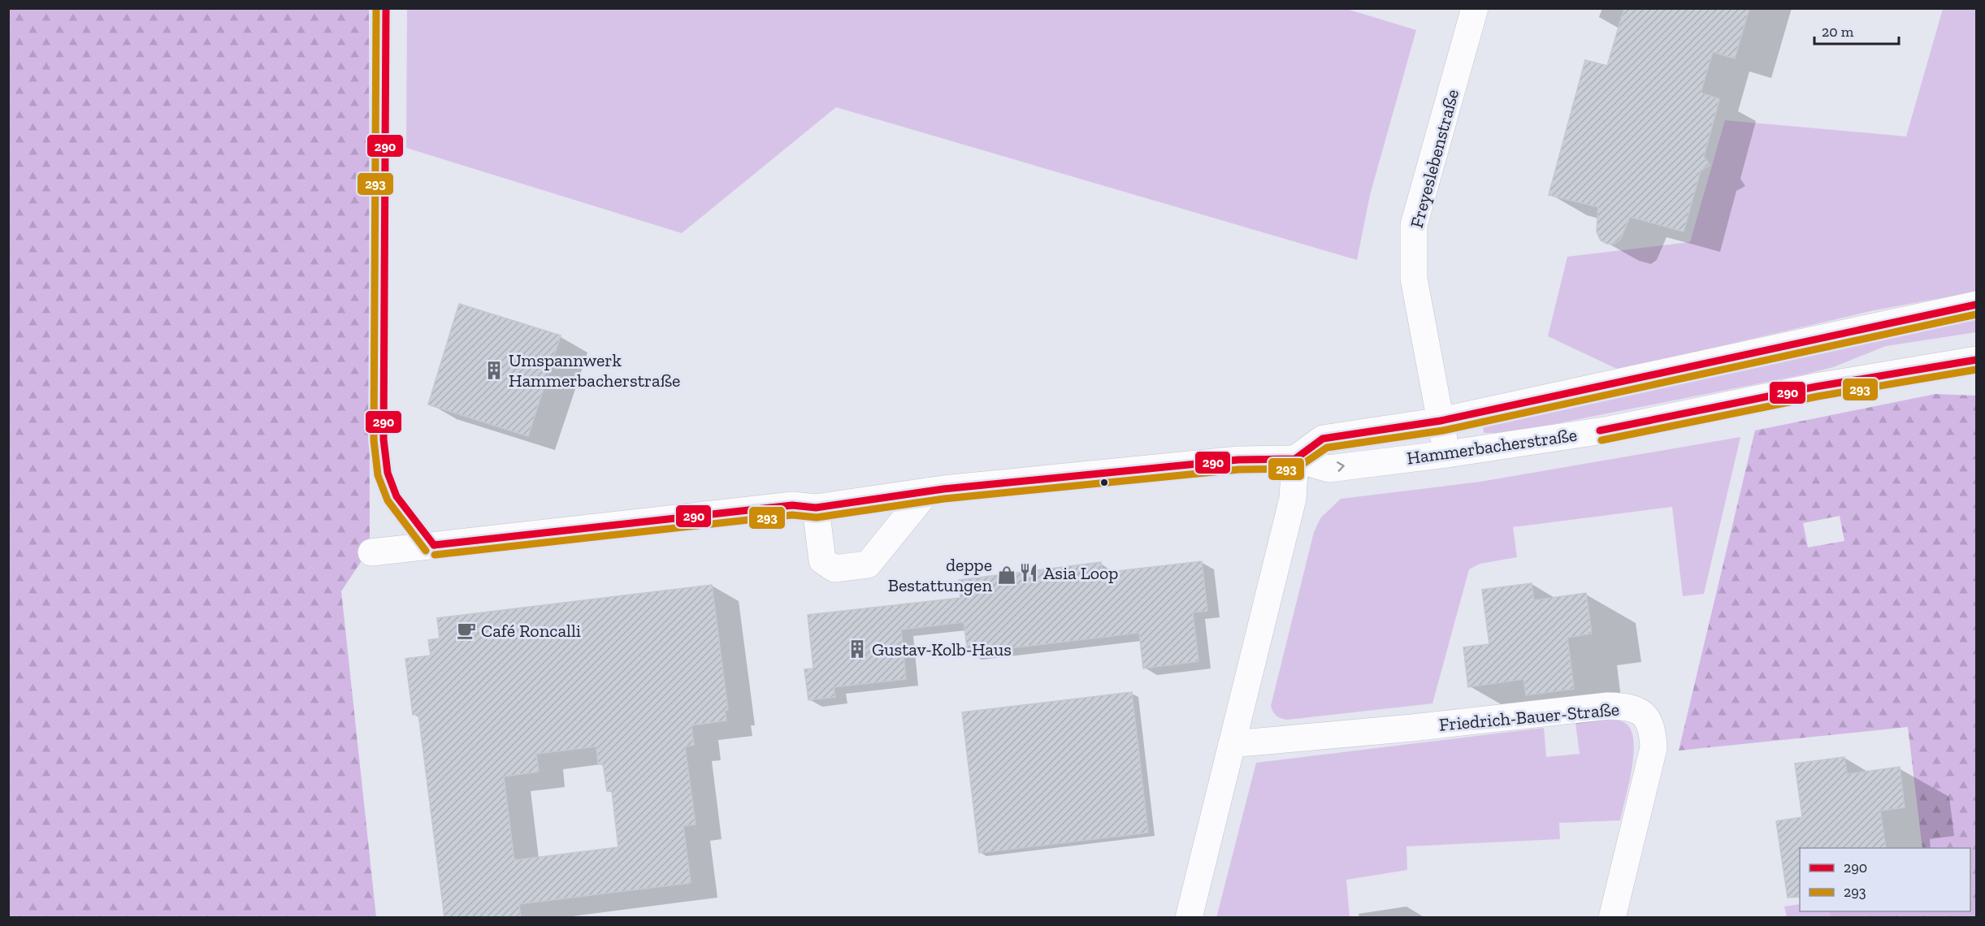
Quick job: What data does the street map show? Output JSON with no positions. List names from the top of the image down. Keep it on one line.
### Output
{"streets":{"street":["Freyeslebenstraße","Hammerbacherstraße","Friedrich-Bauer-Straße"]},"crossings":[["Freyeslebenstraße","Hammerbacherstraße"]],"places":{"building":["Umspannwerk Hammerbacherstraße","Gustav-Kolb-Haus"],"restaurant":["Asia Loop"],"shop":["deppe Bestattungen"],"cafe":["Café Roncalli"]},"lines":["transit line 290","transit line 293"],"legend":["290","293"],"scale_bar":"20 m"}
